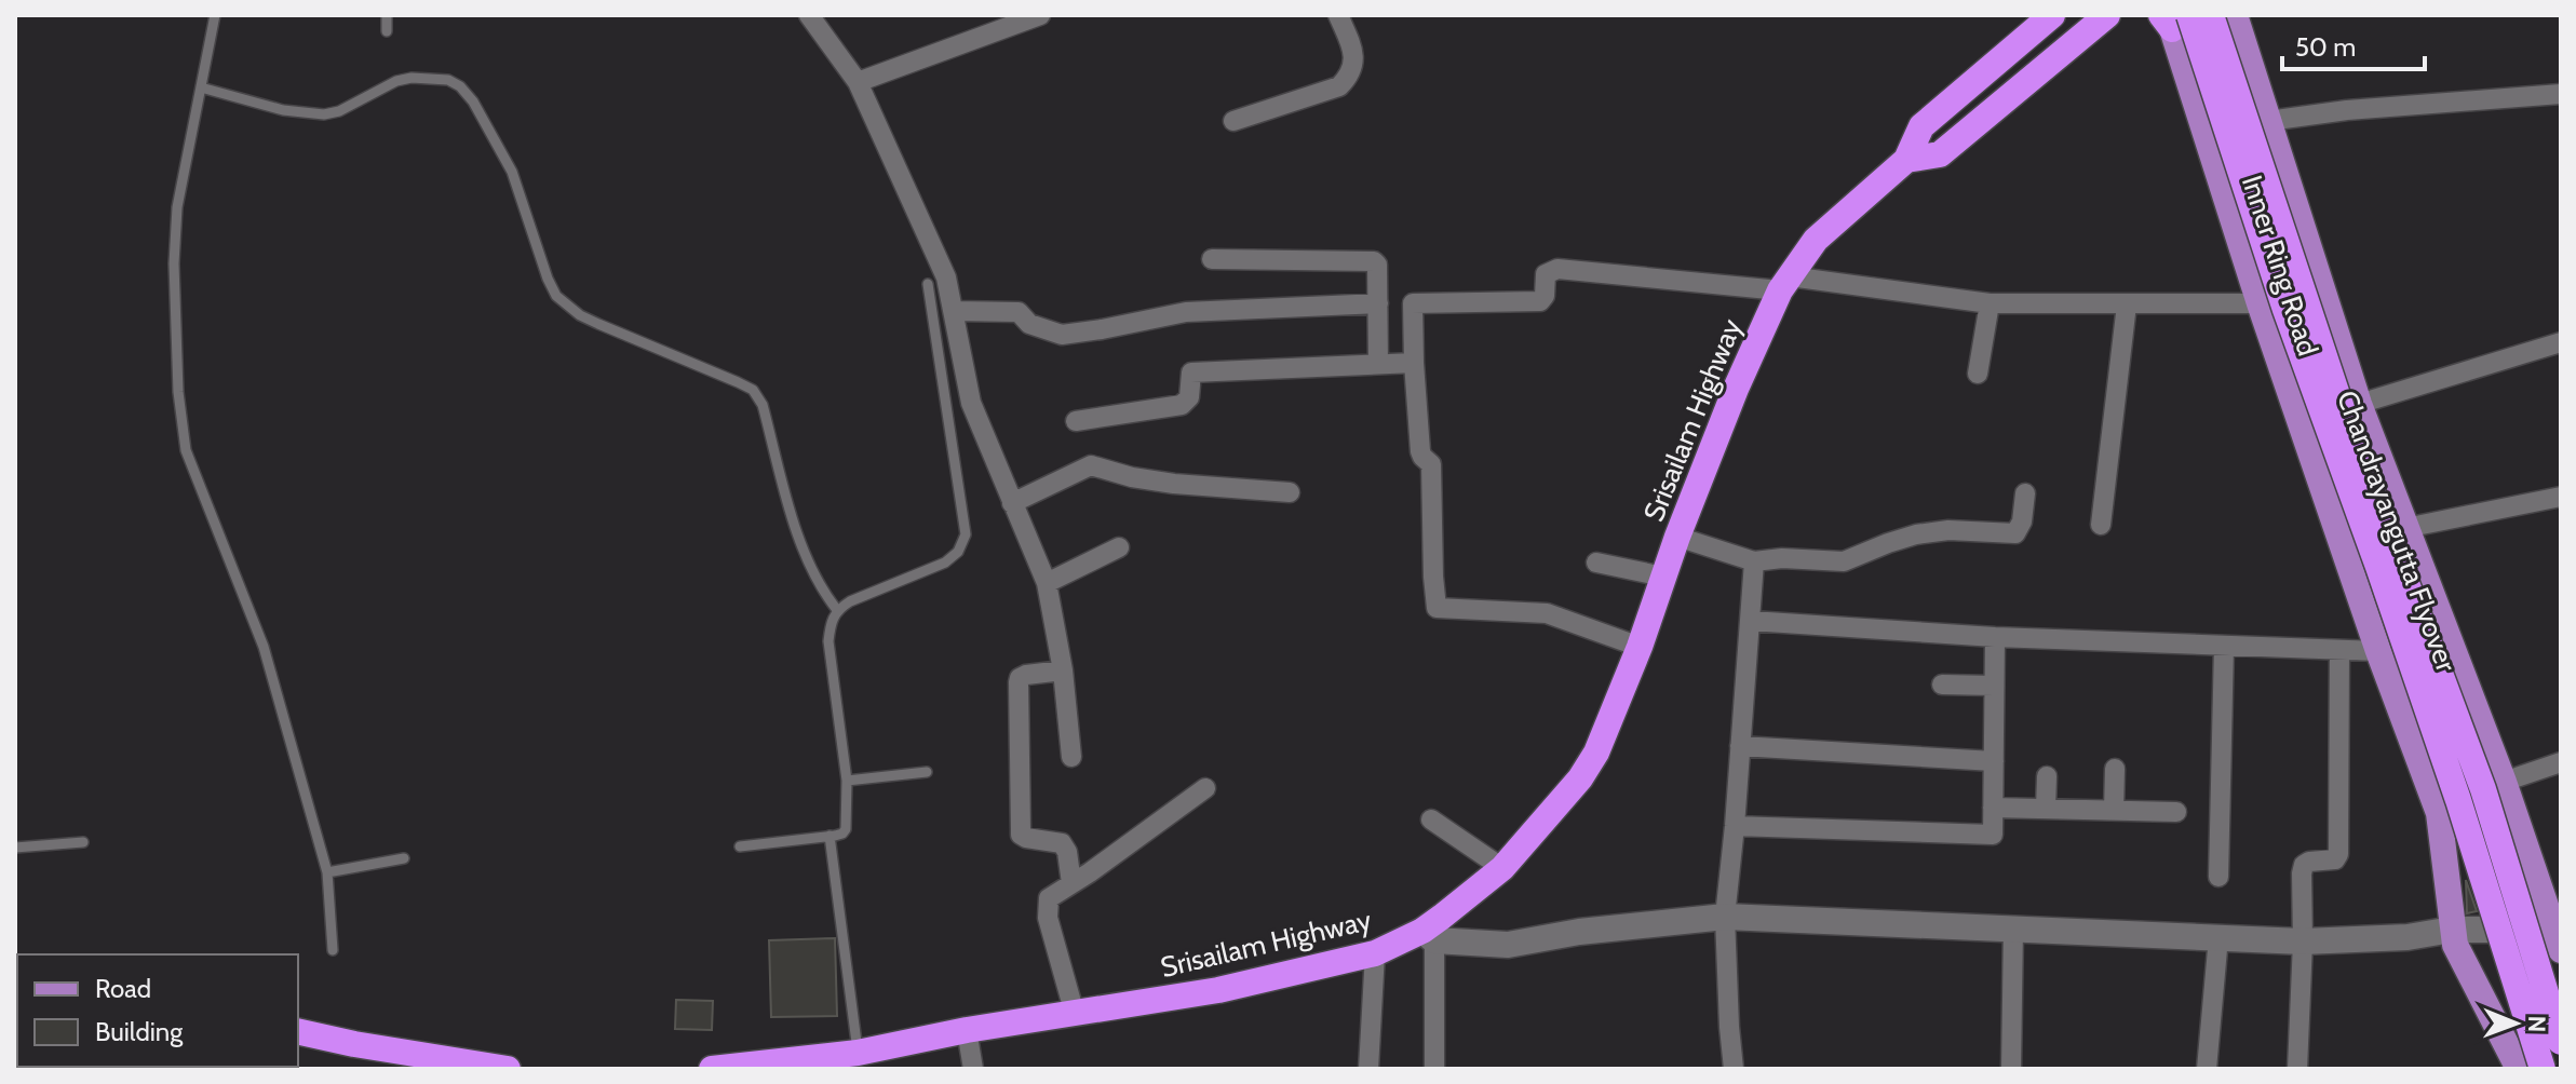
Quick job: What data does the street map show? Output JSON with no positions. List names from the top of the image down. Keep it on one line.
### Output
{"streets":{"highway":["Srisailam Highway","Chandrayangutta Flyover"],"main road":["Inner Ring Road"]},"crossings":[["Inner Ring Road","Chandrayangutta Flyover"]],"legend":["Road","Building"],"scale_bar":"50 m","north":"right"}
